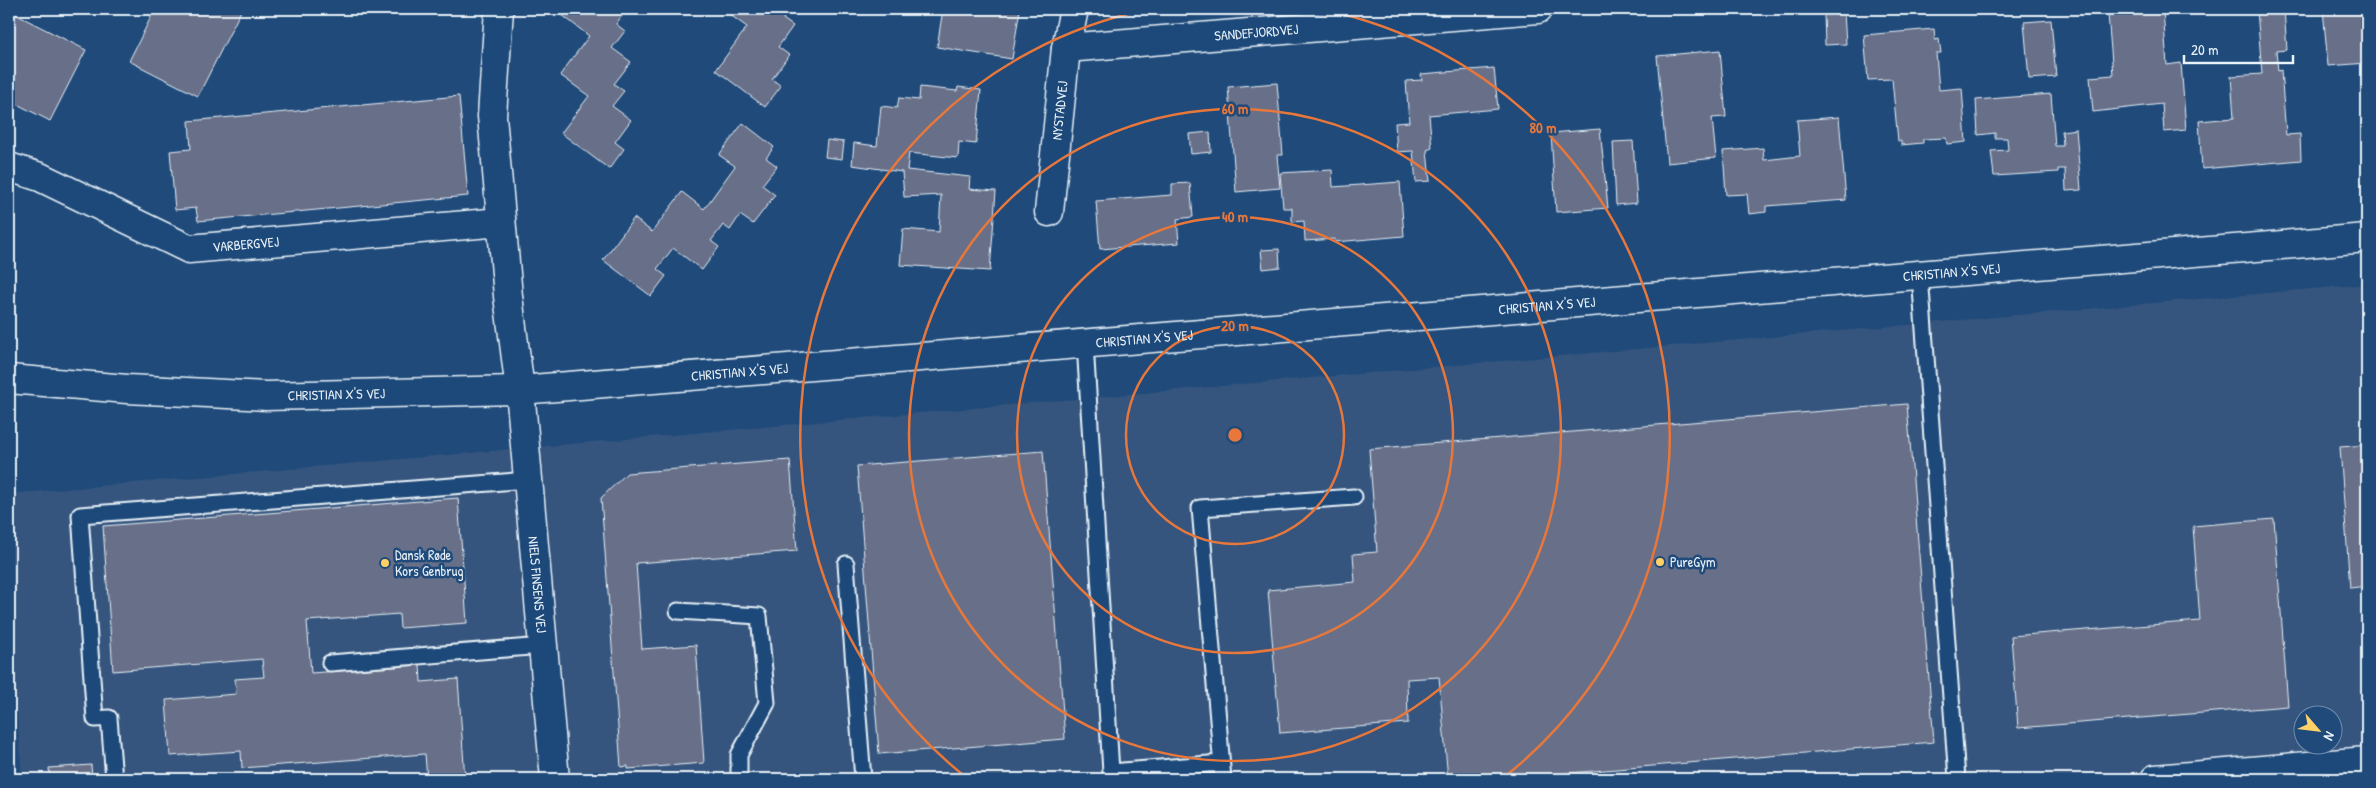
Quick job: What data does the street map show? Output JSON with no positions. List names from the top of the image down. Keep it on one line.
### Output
{"streets":{"street":["SANDEFJORDVEJ","NYSTADVEJ","VARBERGVEJ","CHRISTIAN X'S VEJ","NIELS FINSENS VEJ"]},"crossings":[["SANDEFJORDVEJ","NYSTADVEJ"],["CHRISTIAN X'S VEJ","NIELS FINSENS VEJ"]],"places":["PureGym","Dansk Røde Kors Genbrug"],"scale_bar":"20 m","north":"bottom right","rings":["60 m","80 m","40 m","20 m"]}
